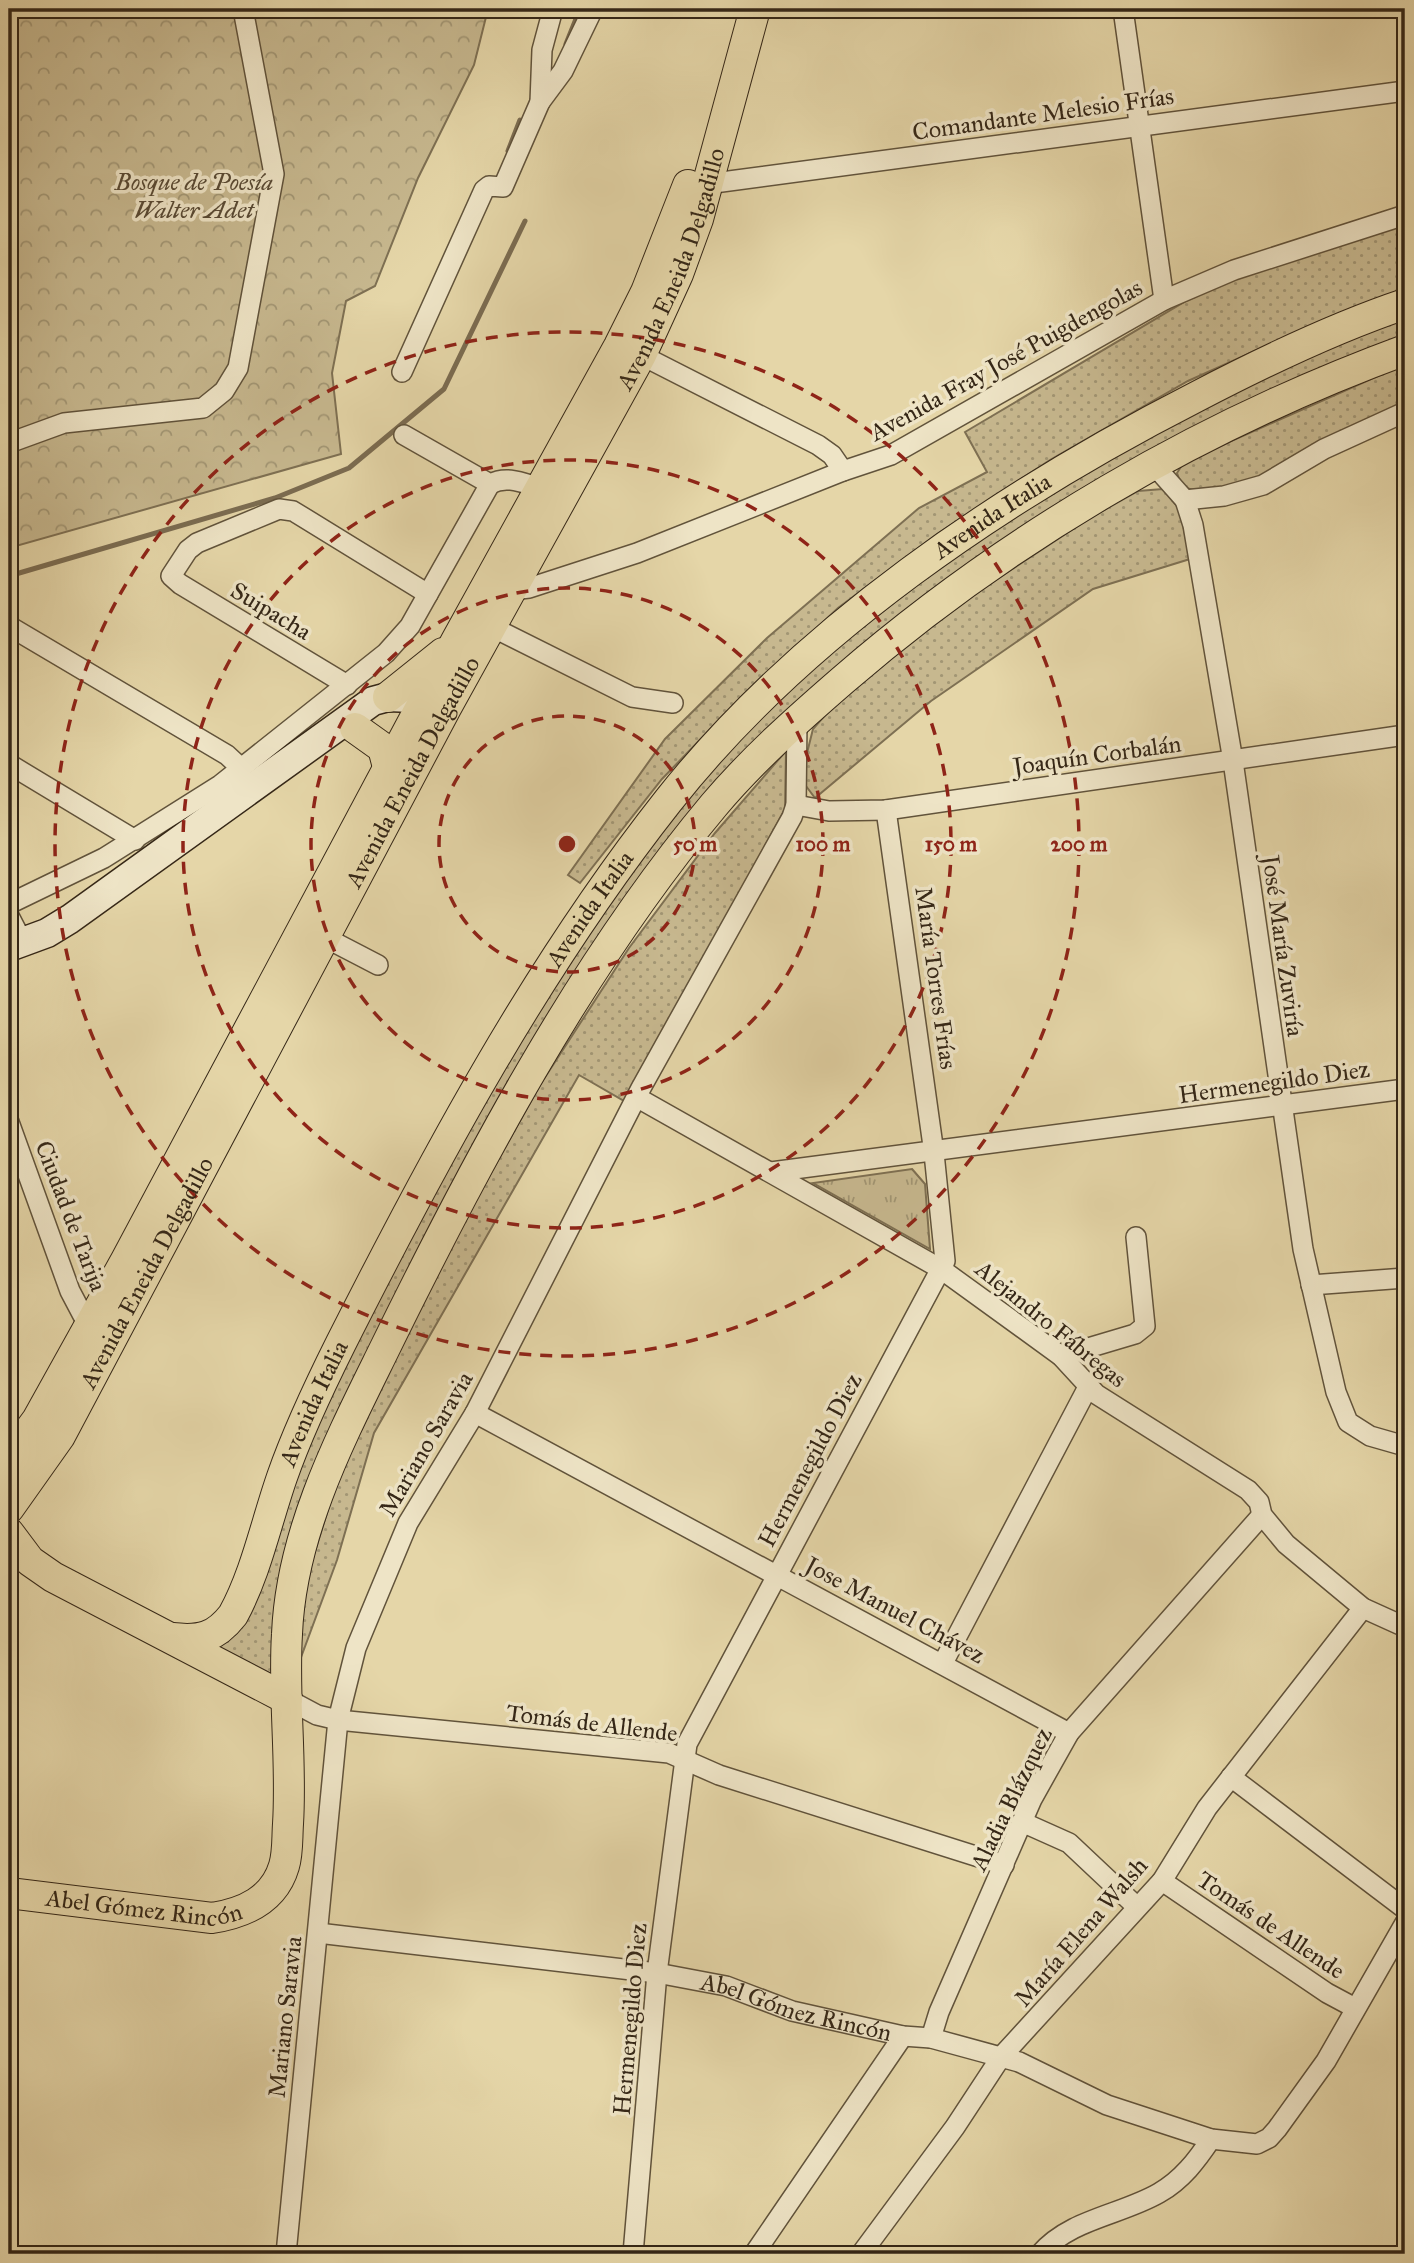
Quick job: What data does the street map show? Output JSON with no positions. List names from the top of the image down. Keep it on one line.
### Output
{"streets":{"main road":["Avenida Eneida Delgadillo","Avenida Italia","Abel Gómez Rincón"],"street":["Comandante Melesio Frías","Avenida Fray José Puigdengolas","Suipacha","Joaquín Corbalán","José María Zuviría","María Torres Frías","Hermenegildo Diez","Ciudad de Tarija","Alejandro Fábregas","Mariano Saravia","Jose Manuel Chávez","Tomás de Allende","Aladia Blázquez","María Elena Walsh"]},"crossings":[["Comandante Melesio Frías","Avenida Eneida Delgadillo"],["Avenida Eneida Delgadillo","Avenida Fray José Puigdengolas"],["Avenida Eneida Delgadillo","Ciudad de Tarija"],["Avenida Italia","José María Zuviría"],["Avenida Italia","Mariano Saravia"],["Avenida Italia","Tomás de Allende"],["Avenida Italia","Abel Gómez Rincón"],["Joaquín Corbalán","José María Zuviría"],["Joaquín Corbalán","María Torres Frías"],["Joaquín Corbalán","Mariano Saravia"],["José María Zuviría","Hermenegildo Diez"],["María Torres Frías","Hermenegildo Diez"],["Hermenegildo Diez","Alejandro Fábregas"],["Hermenegildo Diez","Jose Manuel Chávez"],["Hermenegildo Diez","Tomás de Allende"],["Hermenegildo Diez","Abel Gómez Rincón"],["Alejandro Fábregas","Mariano Saravia"],["Alejandro Fábregas","Aladia Blázquez"],["Alejandro Fábregas","María Elena Walsh"],["Mariano Saravia","Jose Manuel Chávez"],["Mariano Saravia","Tomás de Allende"],["Mariano Saravia","Abel Gómez Rincón"],["Jose Manuel Chávez","Aladia Blázquez"],["Tomás de Allende","Aladia Blázquez"],["Tomás de Allende","Abel Gómez Rincón"],["Tomás de Allende","María Elena Walsh"],["Aladia Blázquez","Abel Gómez Rincón"],["Abel Gómez Rincón","María Elena Walsh"]],"parks":["Bosque de Poesía Walter Adet"],"rings":["50 m","100 m","150 m","200 m"]}
